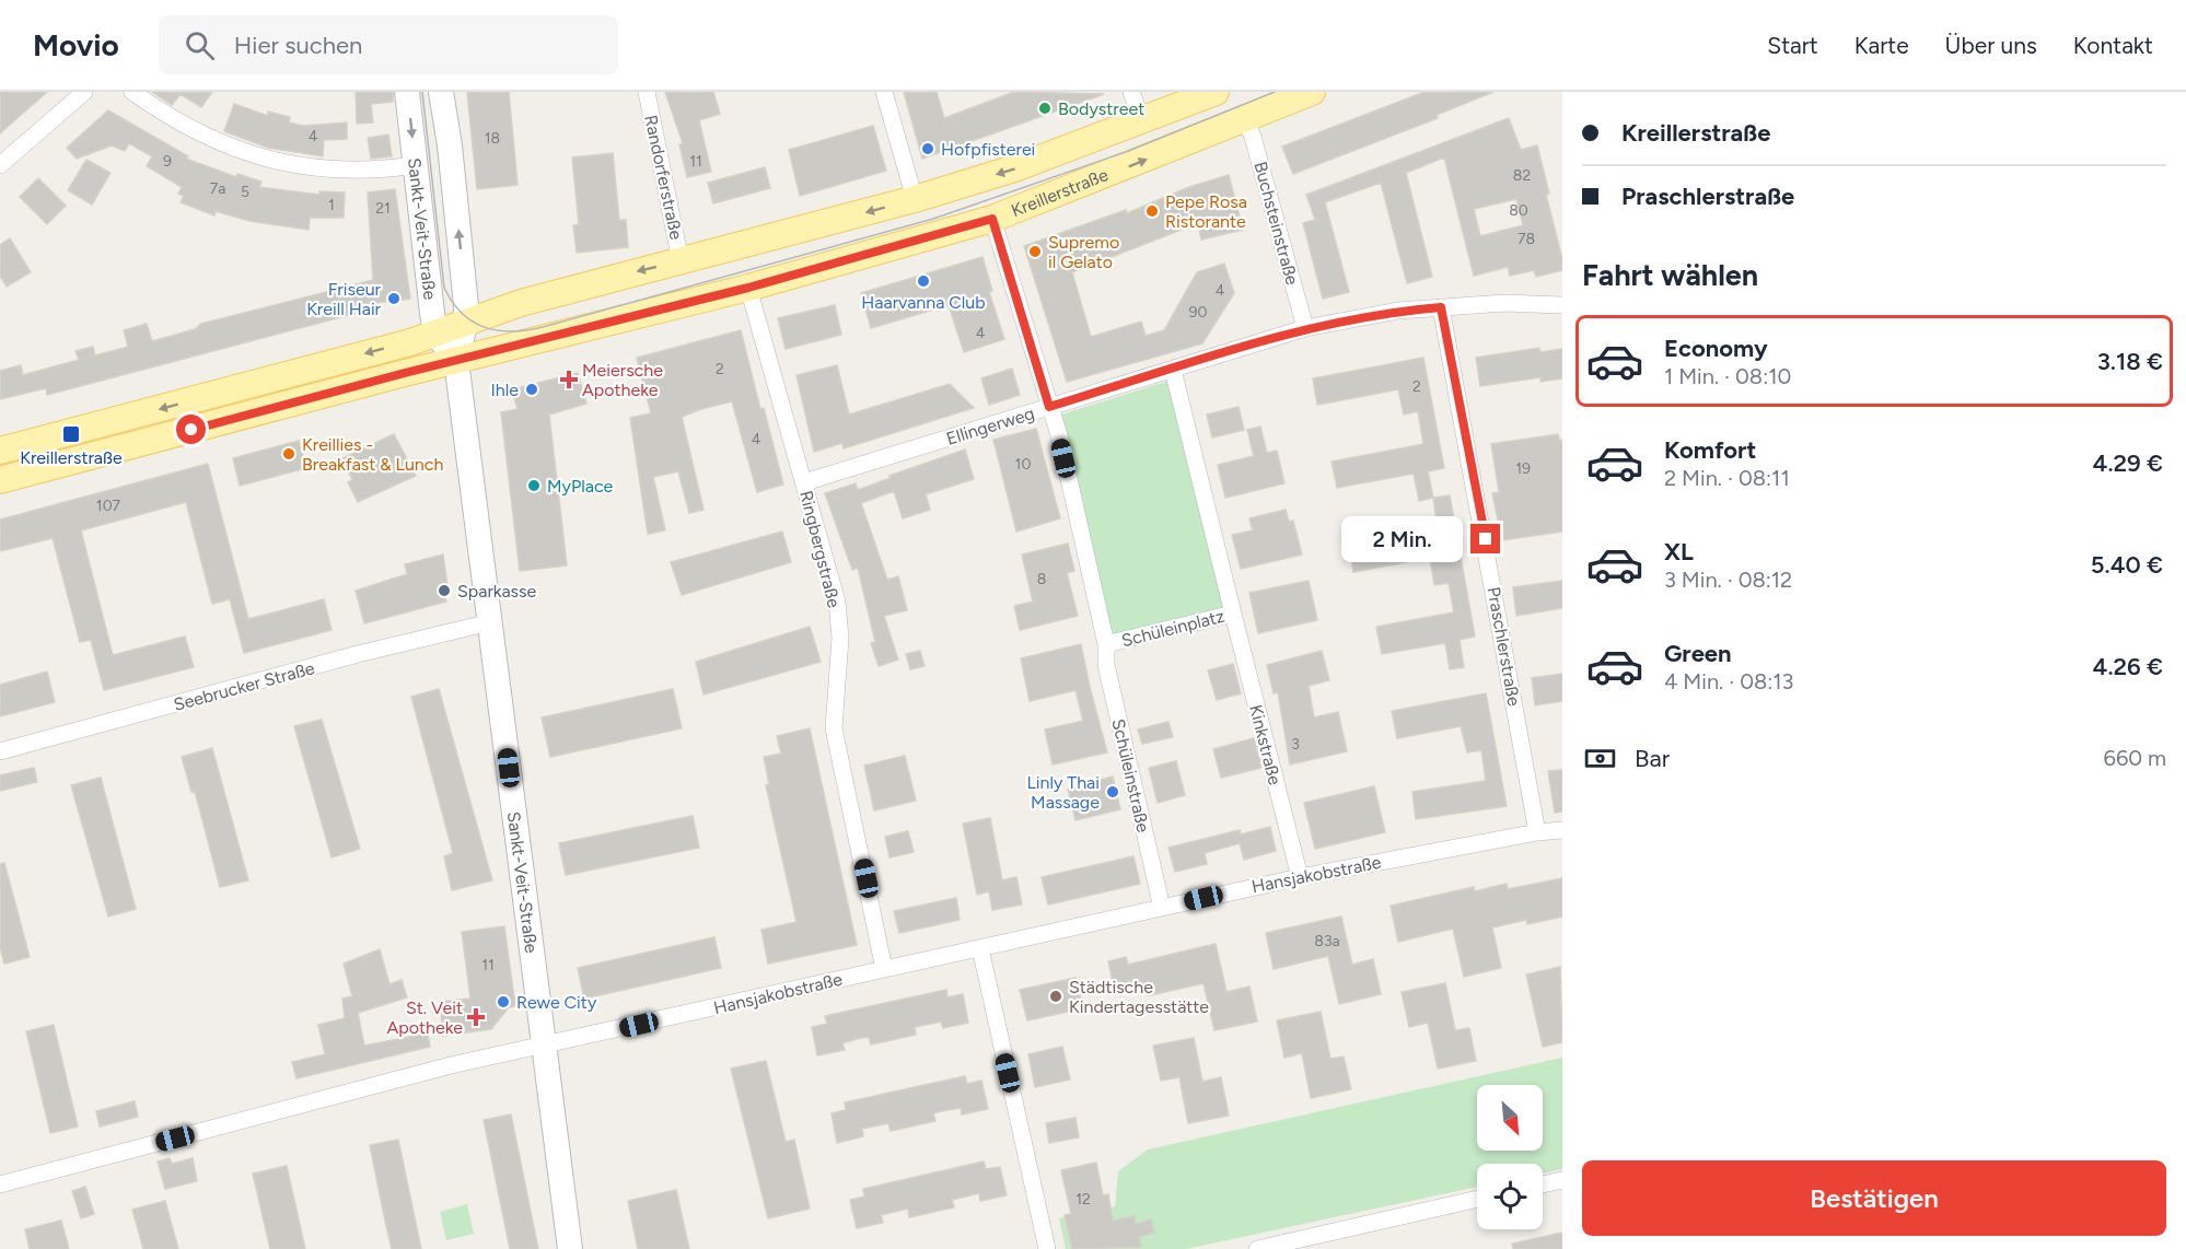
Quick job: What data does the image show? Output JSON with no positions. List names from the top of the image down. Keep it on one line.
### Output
{"streets":{"main road":["Kreillerstraße"],"street":["Randorferstraße","Buchsteinstraße","Sankt-Veit-Straße","Ellingerweg","Ringbergstraße","Schüleinplatz","Praschlerstraße","Seebrucker Straße","Kinkstraße","Schüleinstraße","Hansjakobstraße"]},"crossings":[["Randorferstraße","Kreillerstraße"],["Kreillerstraße","Buchsteinstraße"],["Kreillerstraße","Sankt-Veit-Straße"],["Kreillerstraße","Ringbergstraße"],["Buchsteinstraße","Ellingerweg"],["Sankt-Veit-Straße","Seebrucker Straße"],["Sankt-Veit-Straße","Hansjakobstraße"],["Ellingerweg","Ringbergstraße"],["Ellingerweg","Schüleinplatz"],["Ellingerweg","Praschlerstraße"],["Ringbergstraße","Hansjakobstraße"],["Schüleinplatz","Kinkstraße"],["Schüleinplatz","Schüleinstraße"],["Praschlerstraße","Hansjakobstraße"],["Kinkstraße","Hansjakobstraße"],["Schüleinstraße","Hansjakobstraße"]],"places":{"other":["Bodystreet","Hofpfisterei","Pepe Rosa Ristorante","Supremo il Gelato","Haarvanna Club","Friseur Kreill Hair","Ihle","Kreillies - Breakfast & Lunch","MyPlace","Sparkasse","Linly Thai Massage","Städtische Kindertagesstätte","Rewe City"],"health":["Meiersche Apotheke","St. Veit Apotheke"],"transit":["Kreillerstraße"]},"house_numbers":["4","18","9","11","82","7a","5","1","21","80","78","4","90","4","2","2","4","10","19","107","8","3","83a","11","12"],"north":"bottom right","page":{"header":"Movio","search":"Hier suchen","nav":["Start","Karte","Über uns","Kontakt"],"banner":["Kreillerstraße","Praschlerstraße"],"heading":"Fahrt wählen","list":[{"name":"Economy","note":"1 Min. · 08:10","value":"3.18 €"},{"name":"Komfort","note":"2 Min. · 08:11","value":"4.29 €"},{"name":"XL","note":"3 Min. · 08:12","value":"5.40 €"},{"name":"Green","note":"4 Min. · 08:13","value":"4.26 €"}],"bubble":"2 Min.","pay":["Bar","660 m"],"buttons":"Bestätigen"}}
